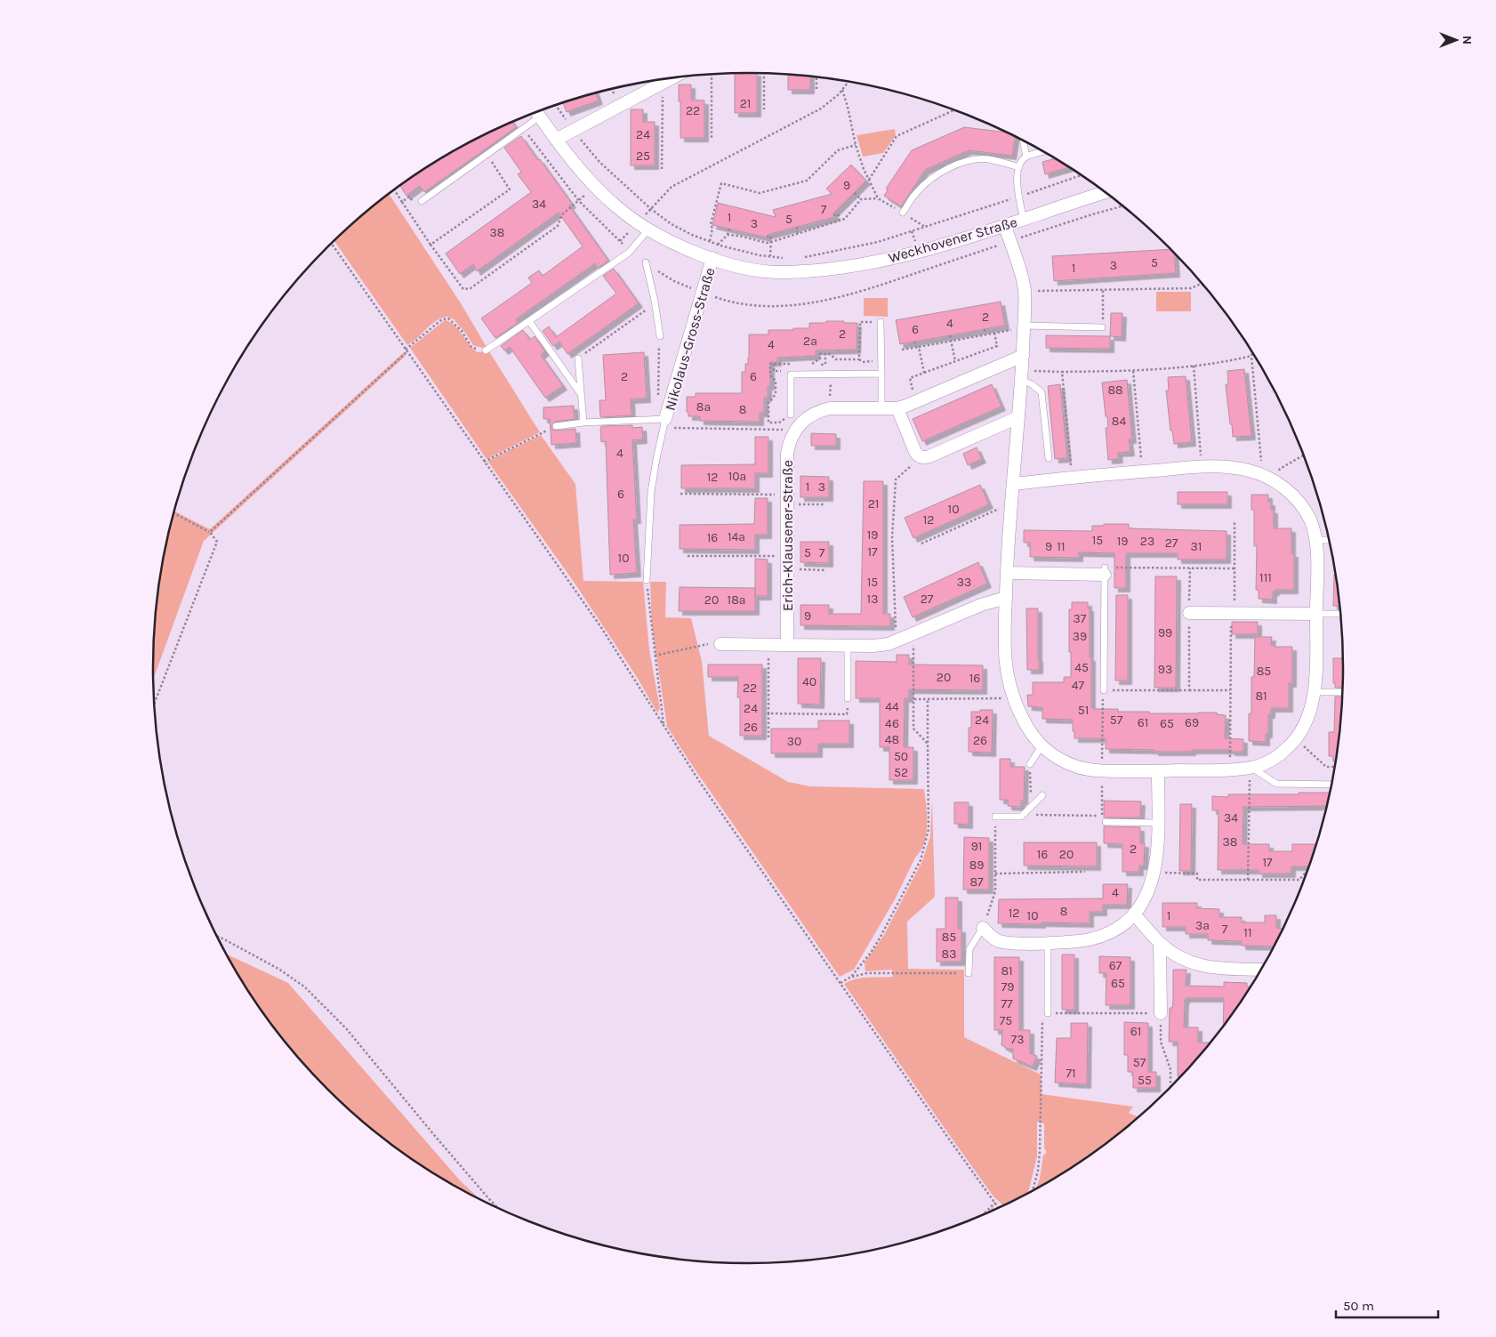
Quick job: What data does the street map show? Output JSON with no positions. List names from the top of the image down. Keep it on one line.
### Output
{"streets":{"street":["Weckhovener Straße","Nikolaus-Gross-Straße","Erich-Klausener-Straße"]},"crossings":[["Weckhovener Straße","Nikolaus-Gross-Straße"]],"house_numbers":["21","22","24","25","9","34","7","1","5","3","38","5","3","1","2","4","6","2","2a","4","2","6","88","8a","8","84","4","10a","12","1","3","6","21","10","12","19","14a","16","15","19","23","27","9","11","31","17","5","7","10","111","15","33","13","27","20","18a","9","37","99","39","45","93","85","20","16","40","47","22","81","44","24","51","24","57","61","69","46","65","26","48","26","30","50","52","34","38","91","2","16","20","17","89","87","4","8","12","10","1","3a","7","11","85","83","67","81","65","79","77","75","61","73","57","71","55"],"scale_bar":"50 m","north":"right"}
